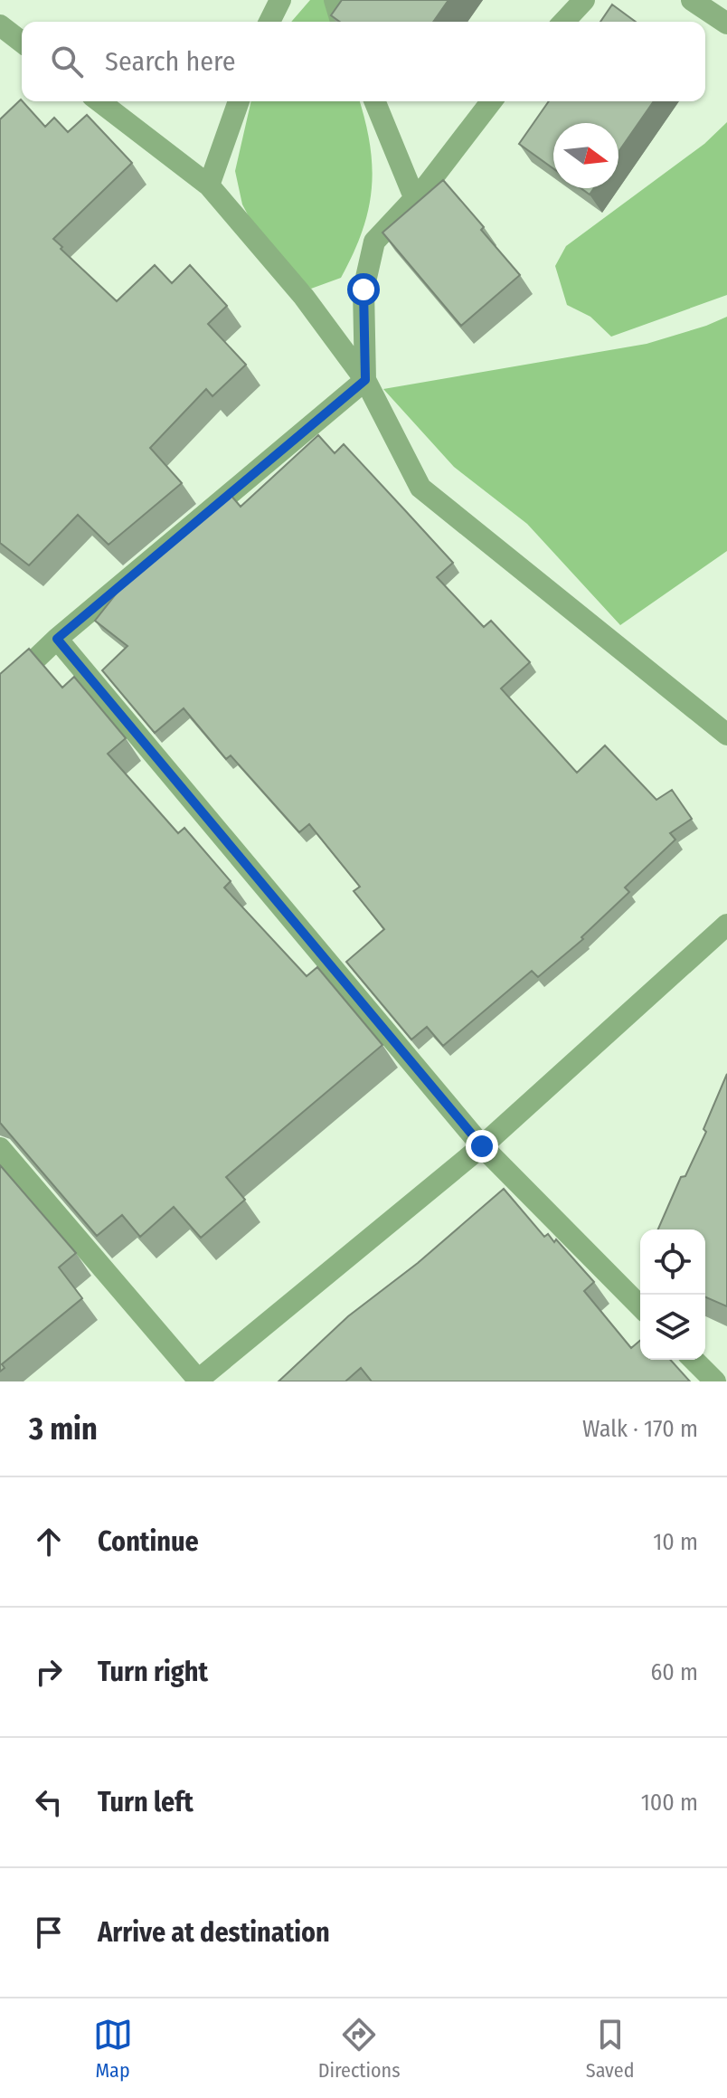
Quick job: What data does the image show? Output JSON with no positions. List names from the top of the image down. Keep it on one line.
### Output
{"north":"right","page":{"search":"Search here","heading":["3 min","Walk · 170 m"],"list":[["Continue","10 m"],["Turn right","60 m"],["Turn left","100 m"],"Arrive at destination"],"nav":["Map","Directions","Saved"]}}
